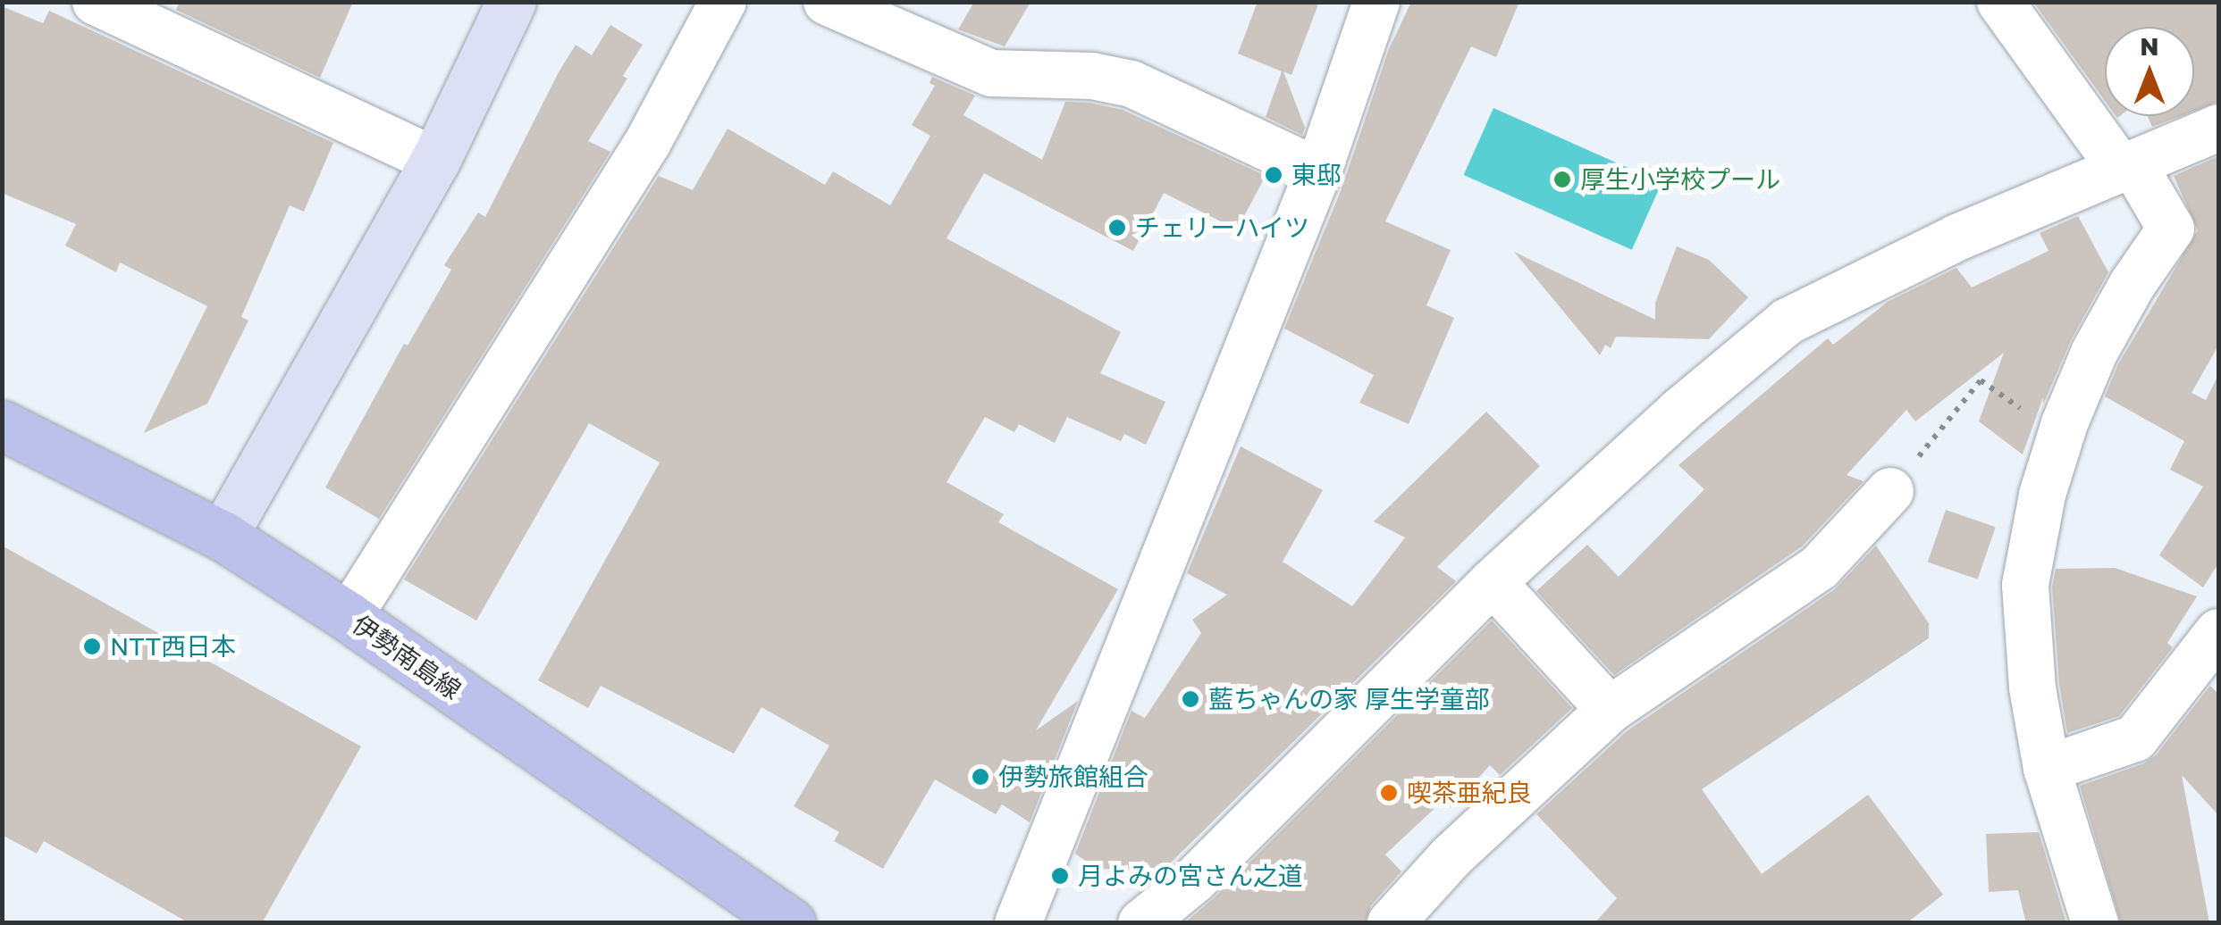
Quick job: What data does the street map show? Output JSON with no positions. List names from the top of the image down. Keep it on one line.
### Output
{"streets":{"main road":["伊勢南島線"]},"places":["東邸","厚生小学校プール","チェリーハイツ","NTT西日本","藍ちゃんの家 厚生学童部","伊勢旅館組合","喫茶亜紀良","月よみの宮さん之道"],"north":"top"}
